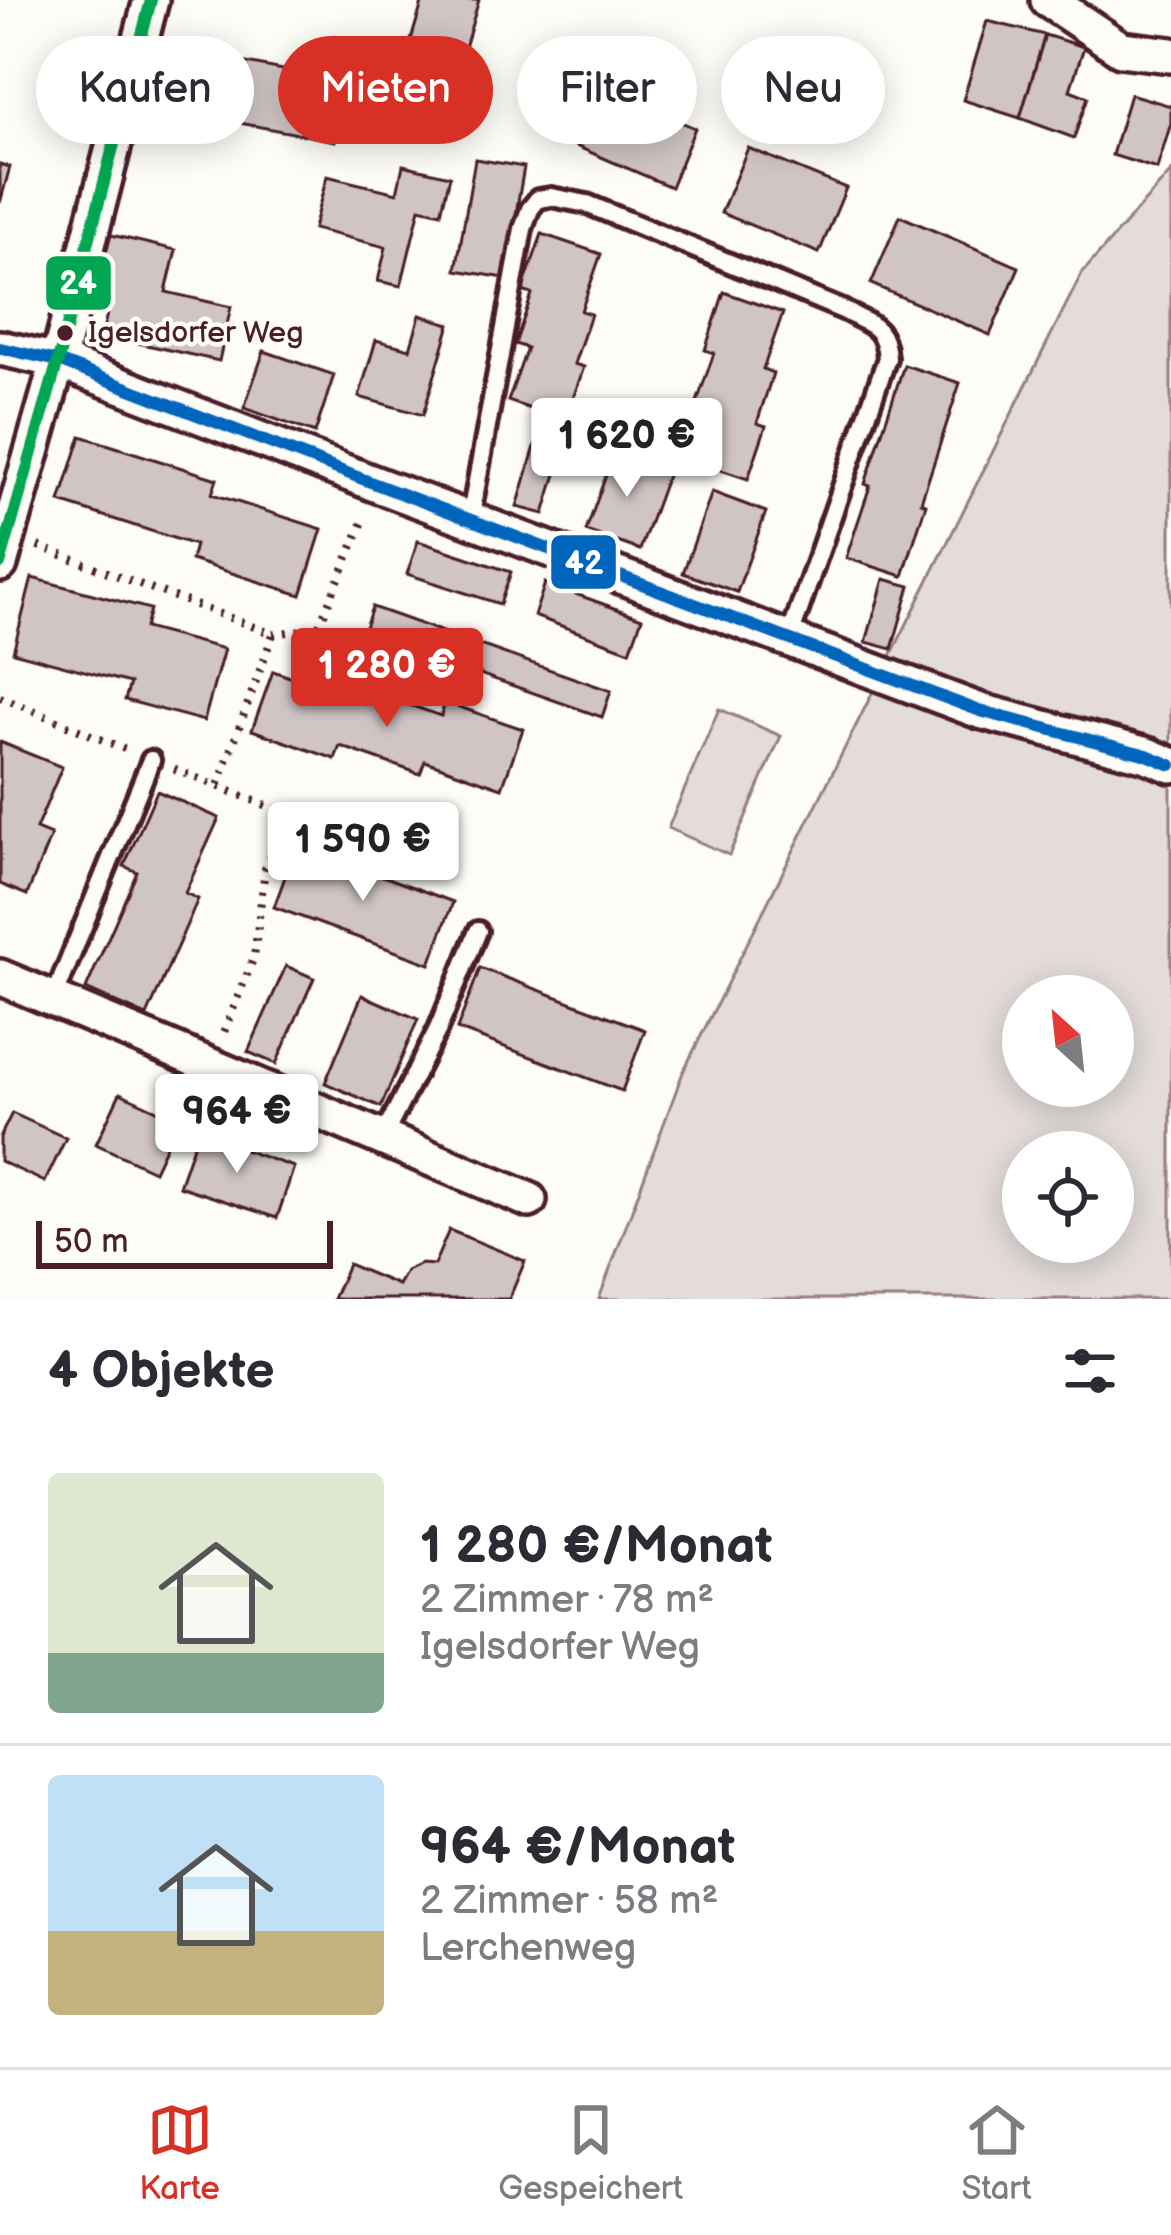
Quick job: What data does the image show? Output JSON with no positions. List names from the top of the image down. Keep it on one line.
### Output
{"places":["Igelsdorfer Weg"],"lines":["transit line 24","transit line 42"],"scale_bar":"50 m","north":"top left","page":{"chip":["Kaufen","Mieten","Filter","Neu"],"price":["1 620 €","1 280 €","1 590 €","964 €"],"scale":"50 m","heading":"4 Objekte","list":[{"name":"1 280 €/Monat","note":"2 Zimmer · 78 m² · Igelsdorfer Weg"},{"name":"964 €/Monat","note":"2 Zimmer · 58 m² · Lerchenweg"}],"tabs":["Karte","Gespeichert","Start"]}}
